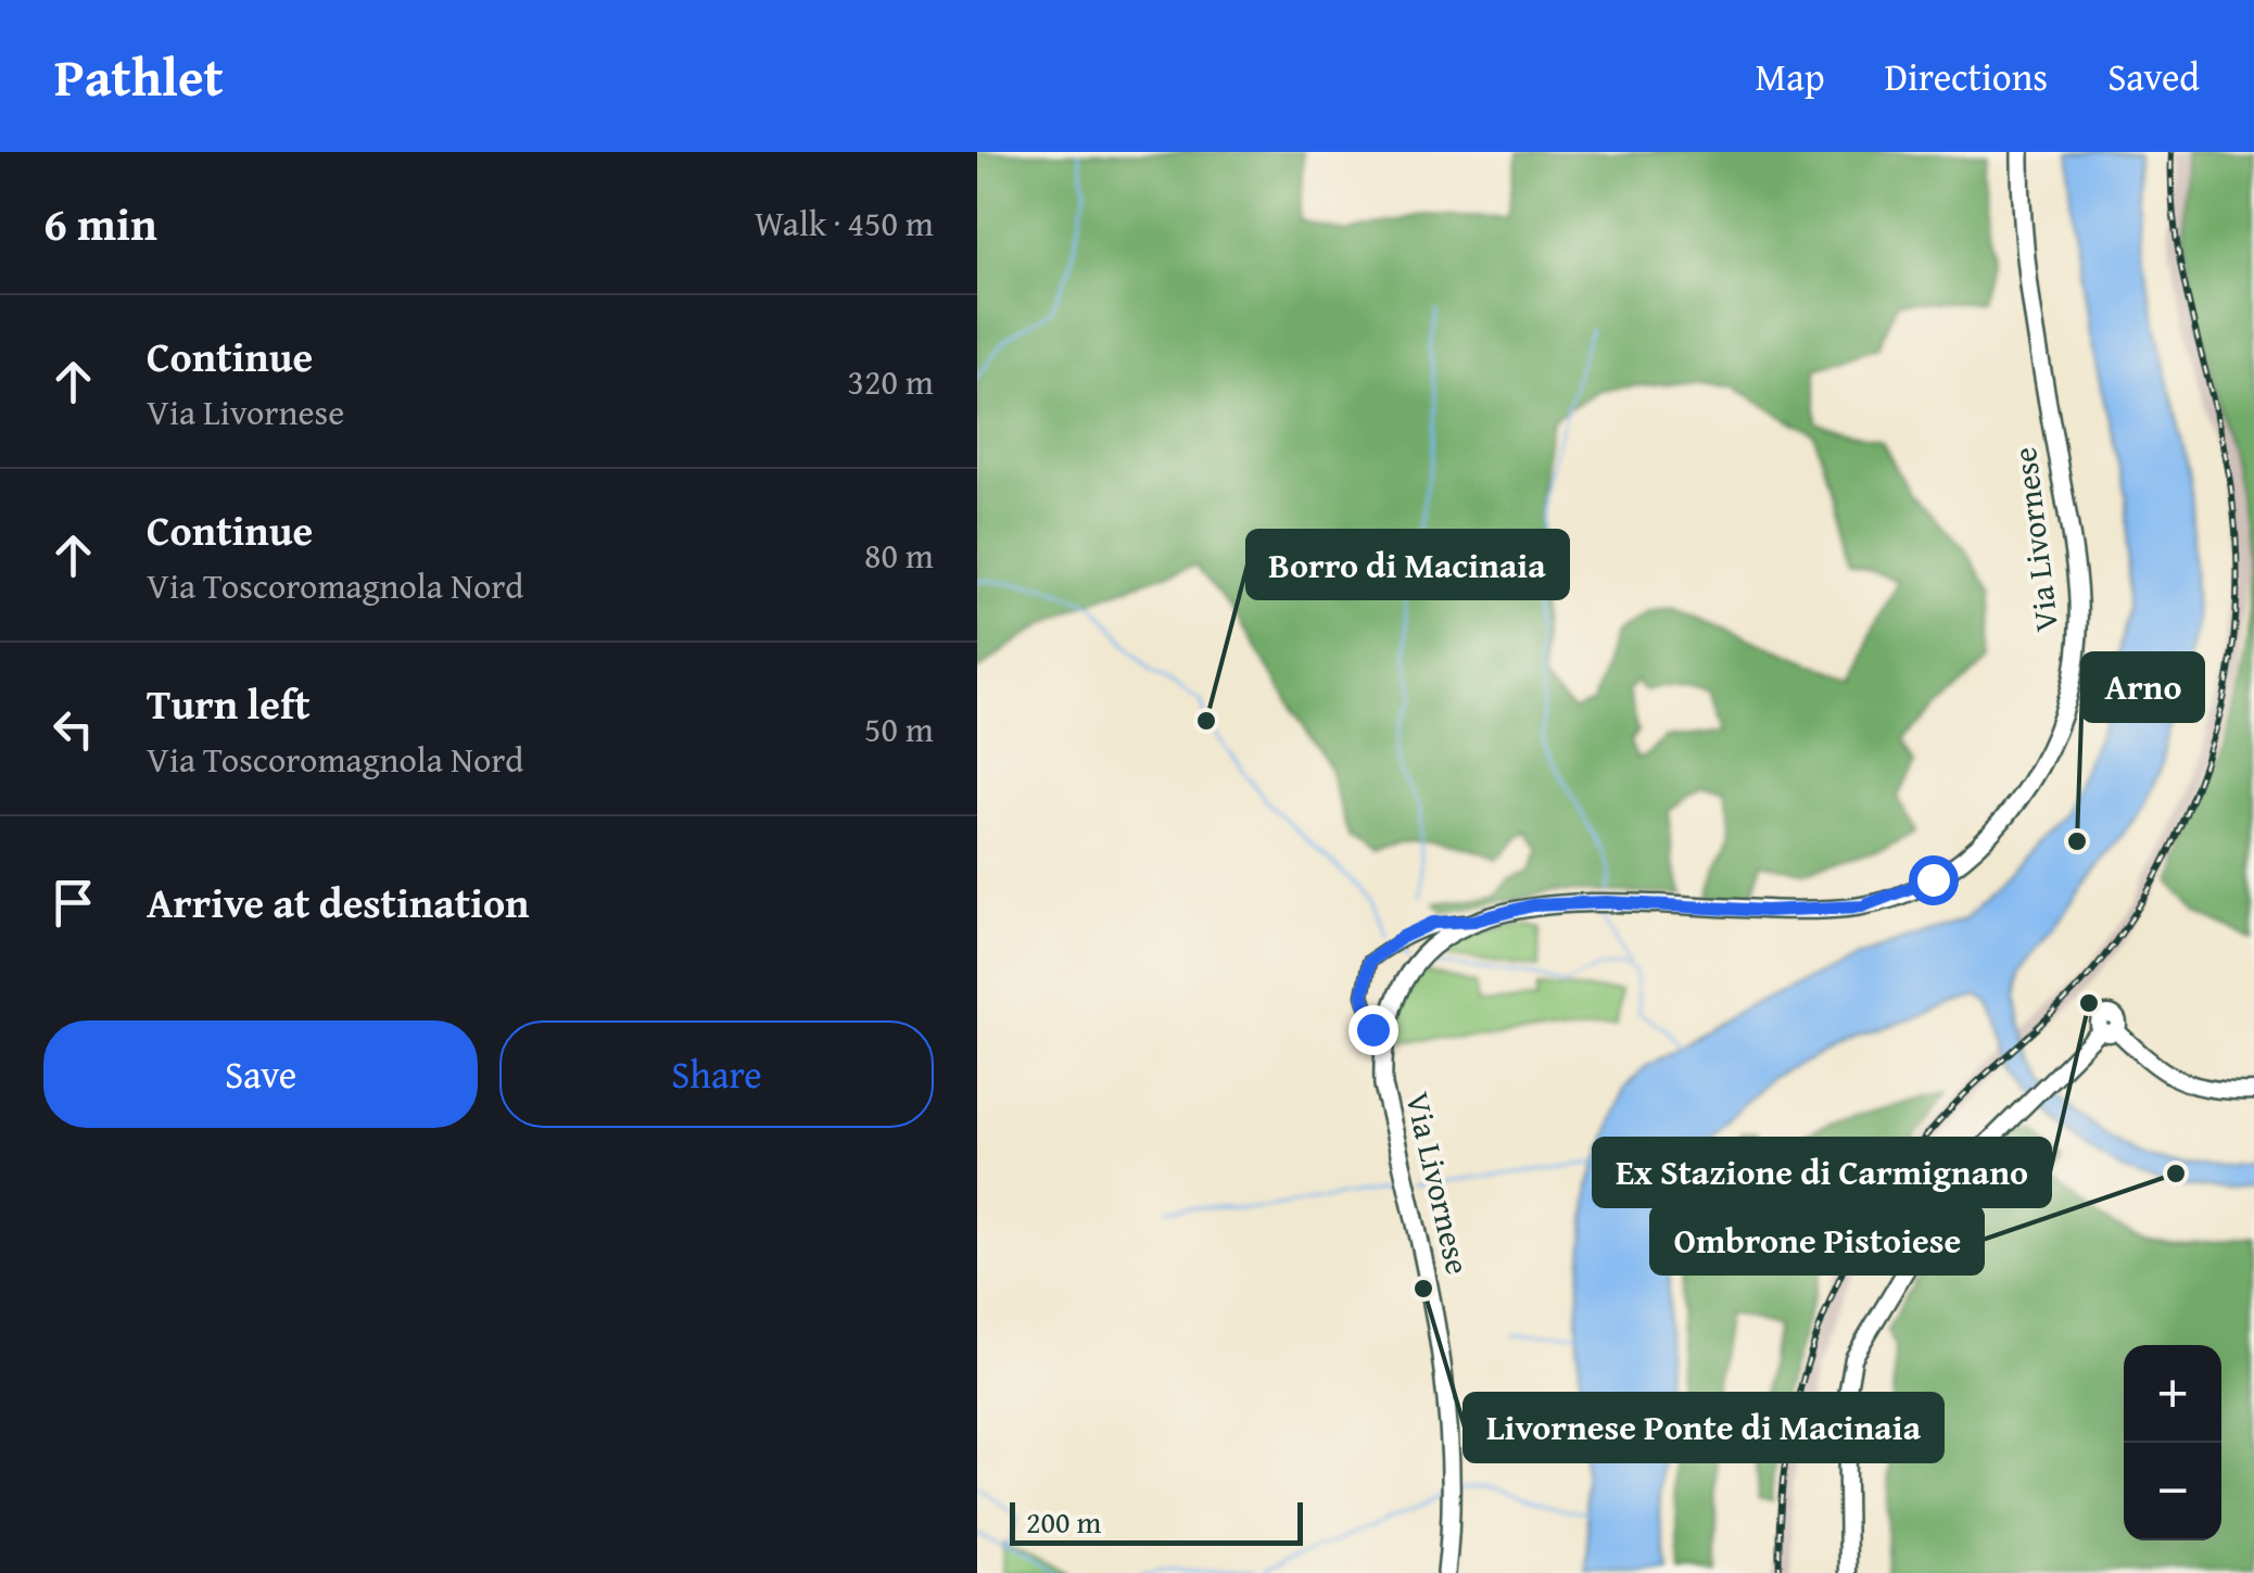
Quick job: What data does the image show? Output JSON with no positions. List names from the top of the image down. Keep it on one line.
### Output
{"streets":{"main road":["Via Livornese"]},"places":["Borro di Macinaia","Arno","Ex Stazione di Carmignano","Ombrone Pistoiese","Livornese Ponte di Macinaia"],"scale_bar":"200 m","page":{"header":"Pathlet","nav":["Map","Directions","Saved"],"heading":["6 min","Walk · 450 m"],"list":[["Continue","Via Livornese","320 m"],["Continue","Via Toscoromagnola Nord","80 m"],["Turn left","Via Toscoromagnola Nord","50 m"],"Arrive at destination"],"buttons":["Save","Share"],"map_buttons":["+","−"],"scale":"200 m"}}
